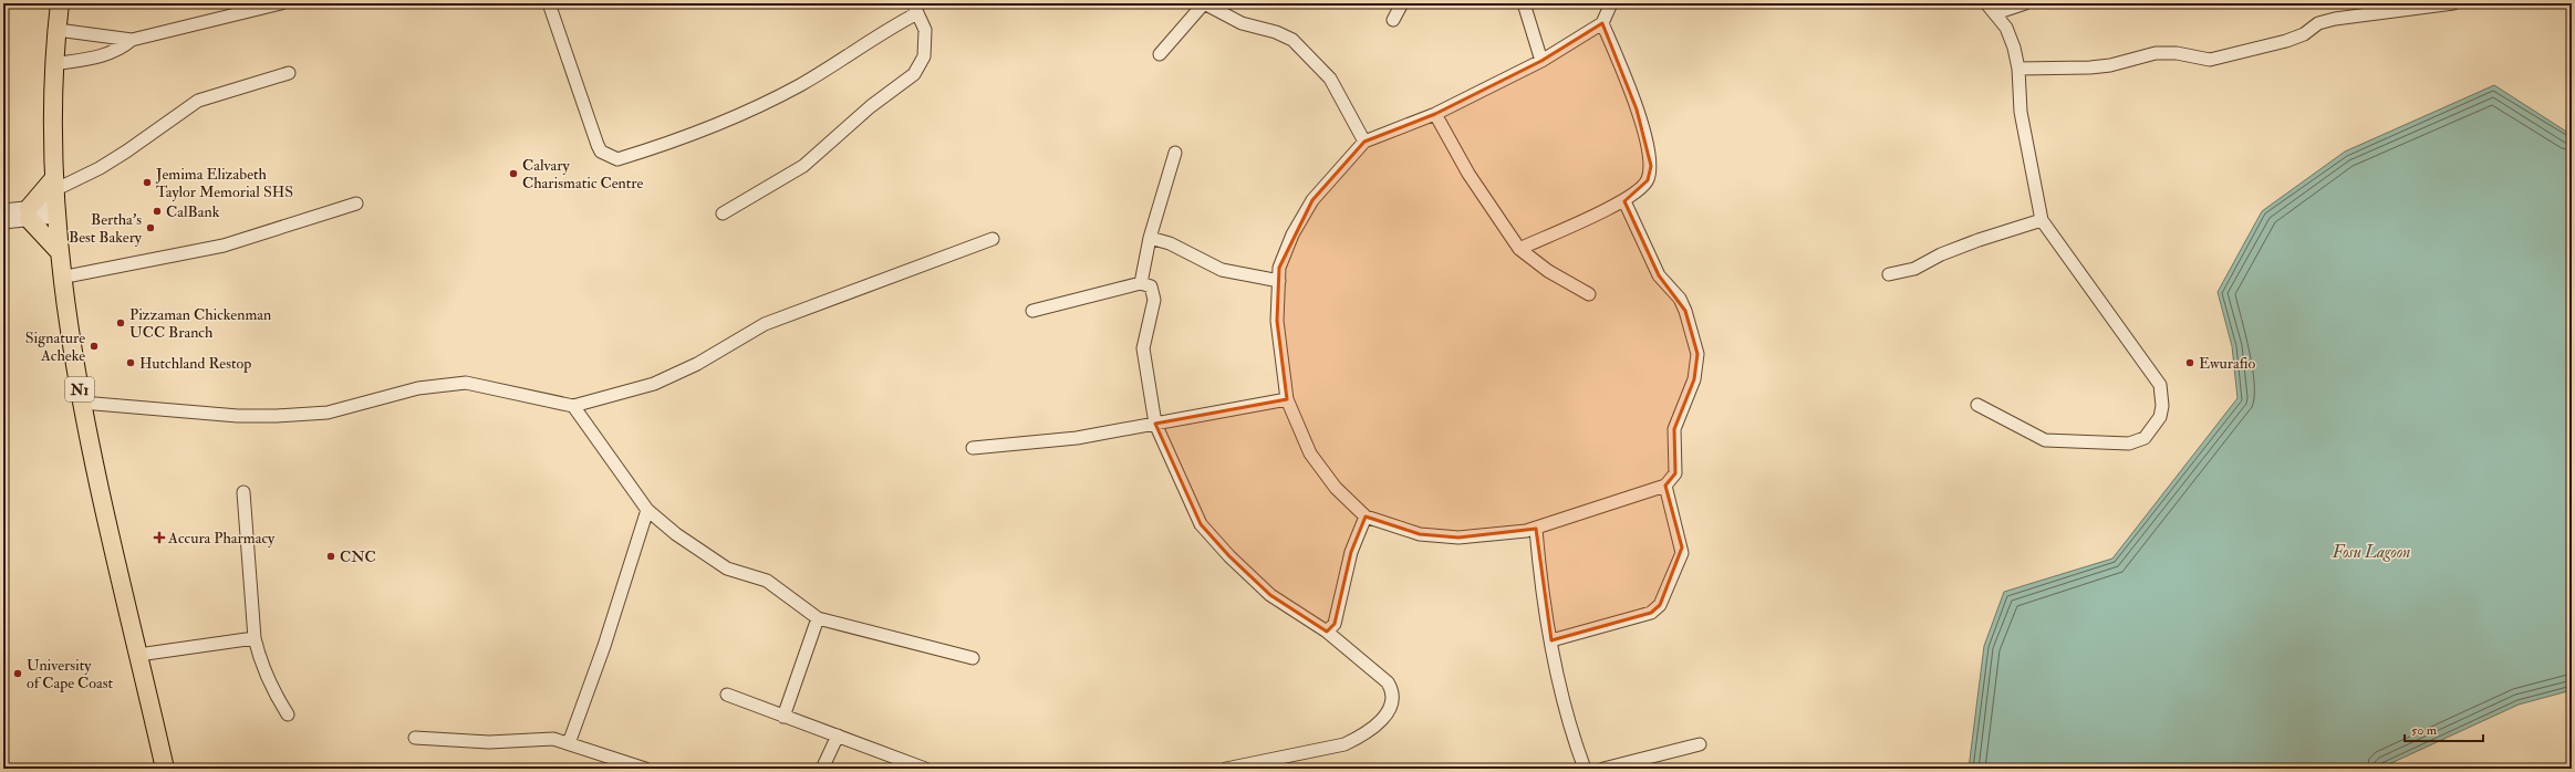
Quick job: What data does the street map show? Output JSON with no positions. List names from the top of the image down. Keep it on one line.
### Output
{"streets":{"highway":["N1"]},"water":["Fosu Lagoon"],"places":{"other":["Calvary Charismatic Centre","Jemima Elizabeth Taylor Memorial SHS","CalBank","Bertha's Best Bakery","Pizzaman Chickenman UCC Branch","Signature Acheke","Hutchland Restop","Ewurafio","CNC","University of Cape Coast"],"health":["Accura Pharmacy"]},"scale_bar":"50 m"}
